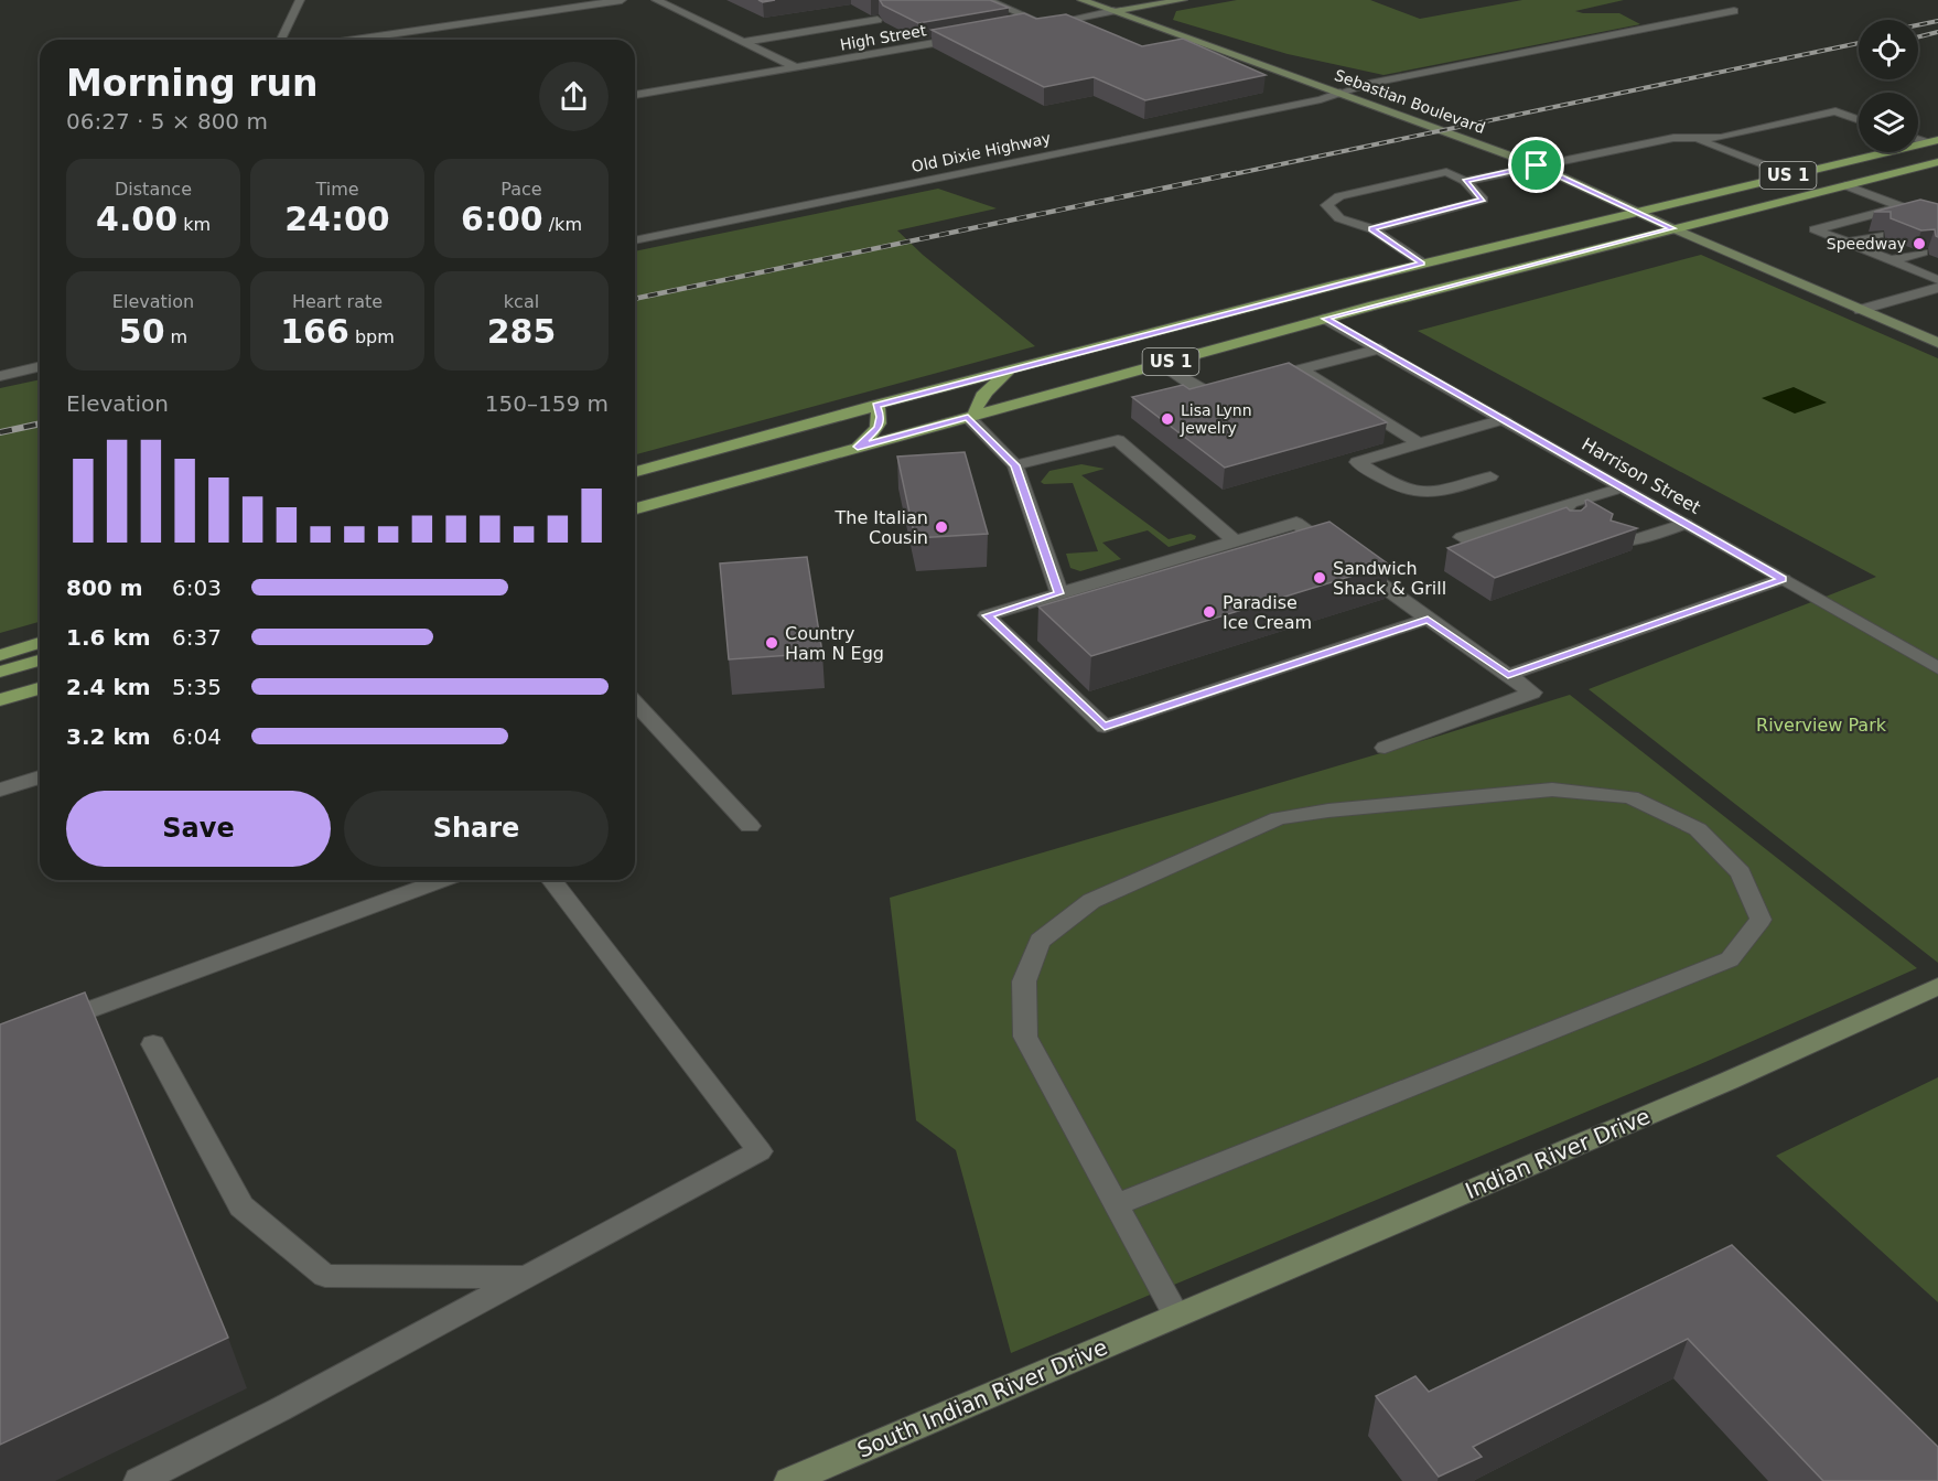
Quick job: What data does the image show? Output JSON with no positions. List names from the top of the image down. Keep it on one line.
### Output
{"streets":{"main road":["US 1"],"street":["High Street","Sebastian Boulevard","Old Dixie Highway","Harrison Street","Indian River Drive","South Indian River Drive"]},"crossings":[["Sebastian Boulevard","Old Dixie Highway"],["Sebastian Boulevard","US 1"],["US 1","Harrison Street"],["Indian River Drive","South Indian River Drive"]],"parks":["Riverview Park"],"places":["Speedway","Lisa Lynn Jewelry","The Italian Cousin","Sandwich Shack & Grill","Paradise Ice Cream","Country Ham N Egg"],"page":{"heading":["Morning run","06:27 · 5 × 800 m"],"stats":[["Distance","4.00 km"],["Time","24:00"],["Pace","6:00 /km"],["Elevation","50 m"],["Heart rate","166 bpm"],["kcal","285"]],"chart":["Elevation","150–159 m"],"list":[{"name":"800 m","note":"6:03"},{"name":"1.6 km","note":"6:37"},{"name":"2.4 km","note":"5:35"},{"name":"3.2 km","note":"6:04"}],"buttons":["Save","Share"]}}
